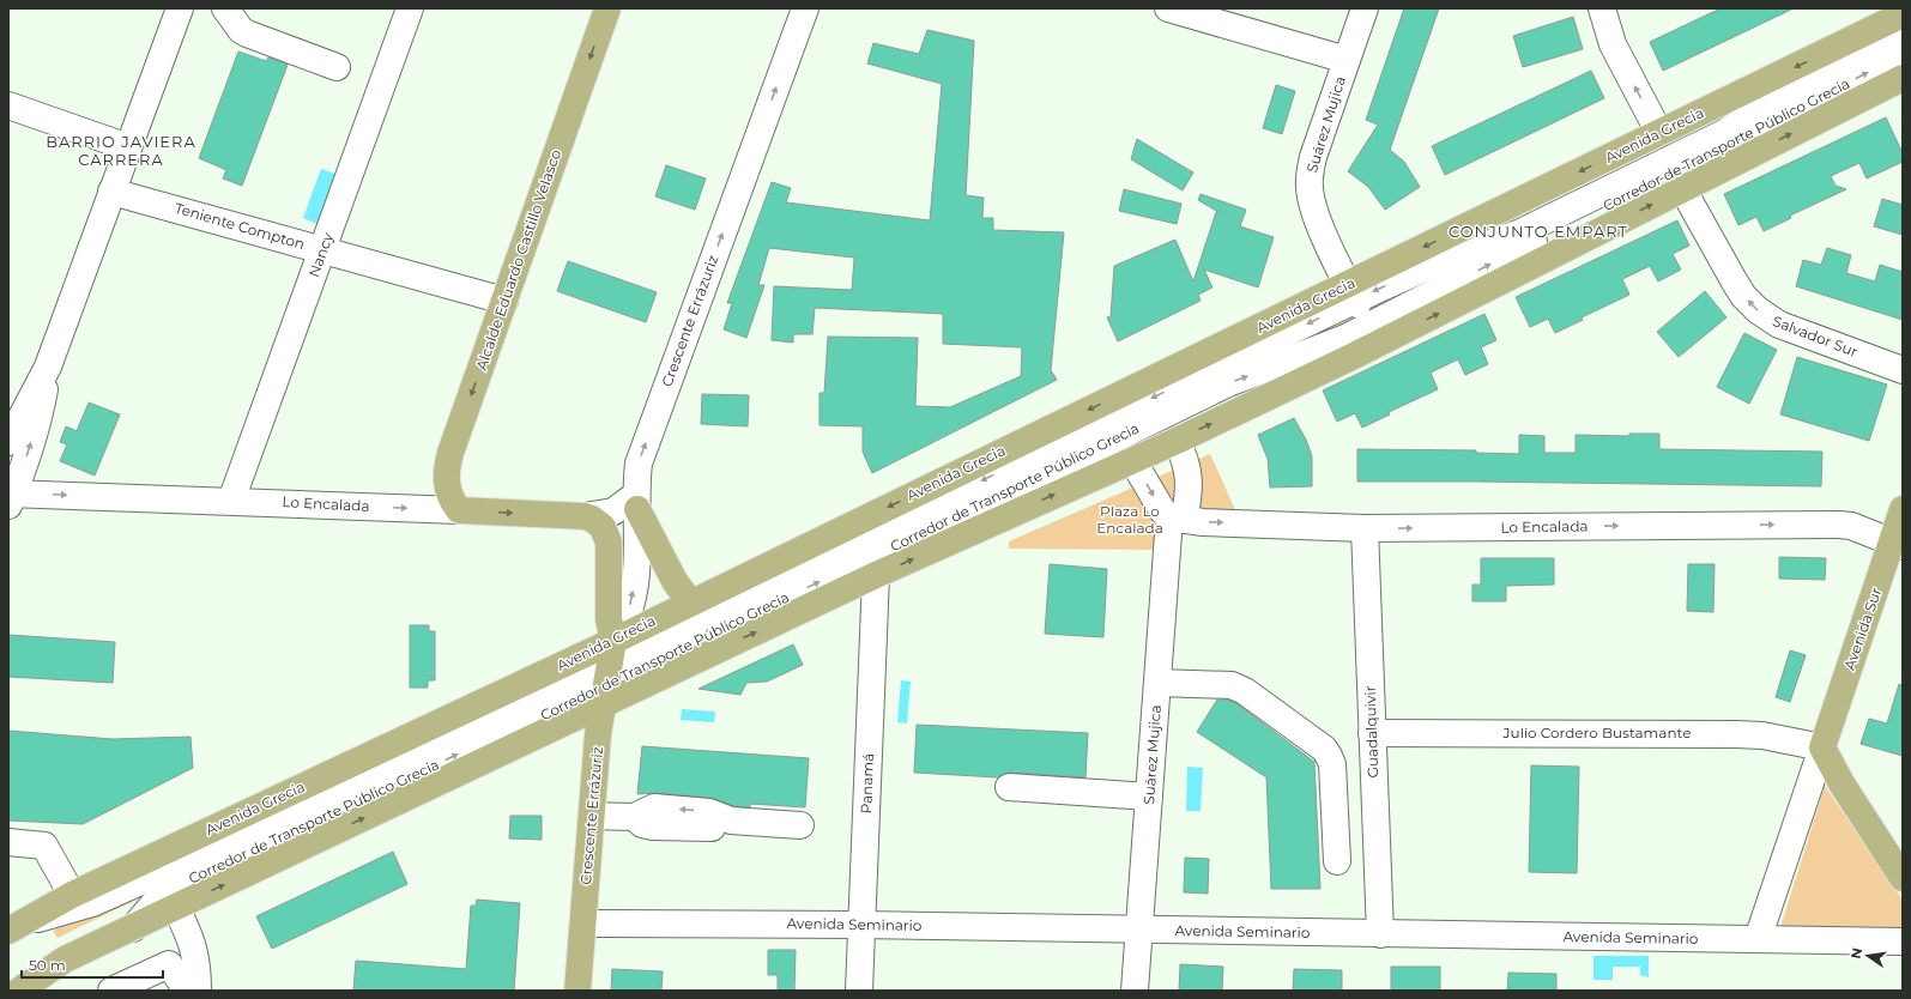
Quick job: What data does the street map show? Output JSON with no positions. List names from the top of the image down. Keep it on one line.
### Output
{"streets":{"main road":["Avenida Grecia","Alcalde Eduardo Castillo Velasco","Crescente Errázuriz","Lo Encalada","Avenida Sur"],"street":["Suárez Mujica","Corredor de Transporte Público Grecia","Teniente Compton","Nancy","Salvador Sur","Guadalquivir","Julio Cordero Bustamante","Panamá","Avenida Seminario"]},"crossings":[["Suárez Mujica","Avenida Grecia"],["Suárez Mujica","Corredor de Transporte Público Grecia"],["Suárez Mujica","Lo Encalada"],["Suárez Mujica","Avenida Seminario"],["Avenida Grecia","Corredor de Transporte Público Grecia"],["Avenida Grecia","Crescente Errázuriz"],["Corredor de Transporte Público Grecia","Crescente Errázuriz"],["Teniente Compton","Nancy"],["Teniente Compton","Alcalde Eduardo Castillo Velasco"],["Nancy","Lo Encalada"],["Alcalde Eduardo Castillo Velasco","Lo Encalada"],["Crescente Errázuriz","Lo Encalada"],["Crescente Errázuriz","Avenida Seminario"],["Lo Encalada","Avenida Sur"],["Lo Encalada","Guadalquivir"],["Avenida Sur","Julio Cordero Bustamante"],["Avenida Sur","Avenida Seminario"],["Guadalquivir","Julio Cordero Bustamante"],["Guadalquivir","Avenida Seminario"],["Panamá","Avenida Seminario"]],"one_way":["Alcalde Eduardo Castillo Velasco","Crescente Errázuriz","Salvador Sur","Lo Encalada"],"districts":["BARRIO JAVIERA CARRERA","CONJUNTO EMPART"],"parks":["Plaza Lo Encalada"],"scale_bar":"50 m","north":"left"}
